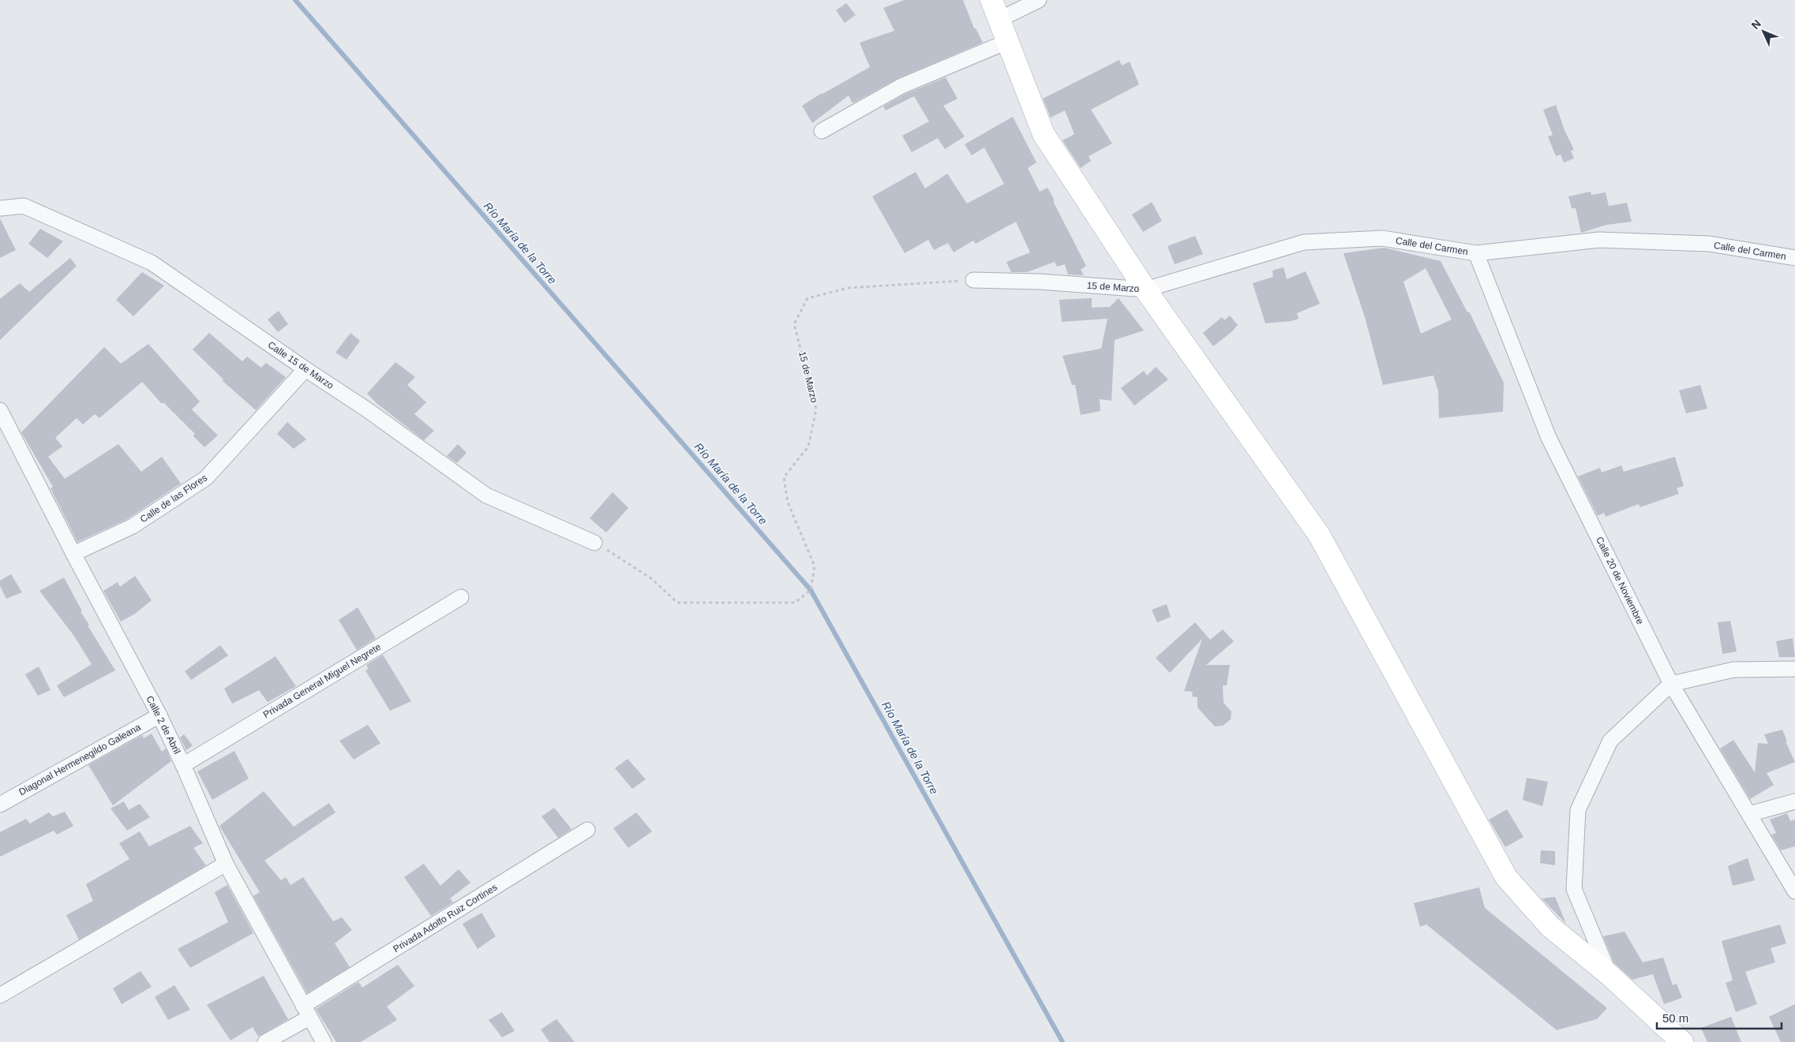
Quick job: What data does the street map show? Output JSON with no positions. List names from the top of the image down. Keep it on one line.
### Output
{"streets":{"street":["Calle del Carmen","15 de Marzo","Calle 15 de Marzo","Calle de las Flores","Calle 20 de Noviembre","Privada General Miguel Negrete","Calle 2 de Abril","Diagonal Hermenegildo Galeana","Privada Adolfo Ruiz Cortines"]},"crossings":[["Calle del Carmen","15 de Marzo"],["Calle del Carmen","Calle 20 de Noviembre"],["15 de Marzo","Calle 15 de Marzo"],["Calle 15 de Marzo","Calle de las Flores"],["Calle de las Flores","Calle 2 de Abril"],["Privada General Miguel Negrete","Calle 2 de Abril"],["Calle 2 de Abril","Diagonal Hermenegildo Galeana"],["Calle 2 de Abril","Privada Adolfo Ruiz Cortines"]],"water":["Río María de la Torre"],"scale_bar":"50 m","north":"top left"}
